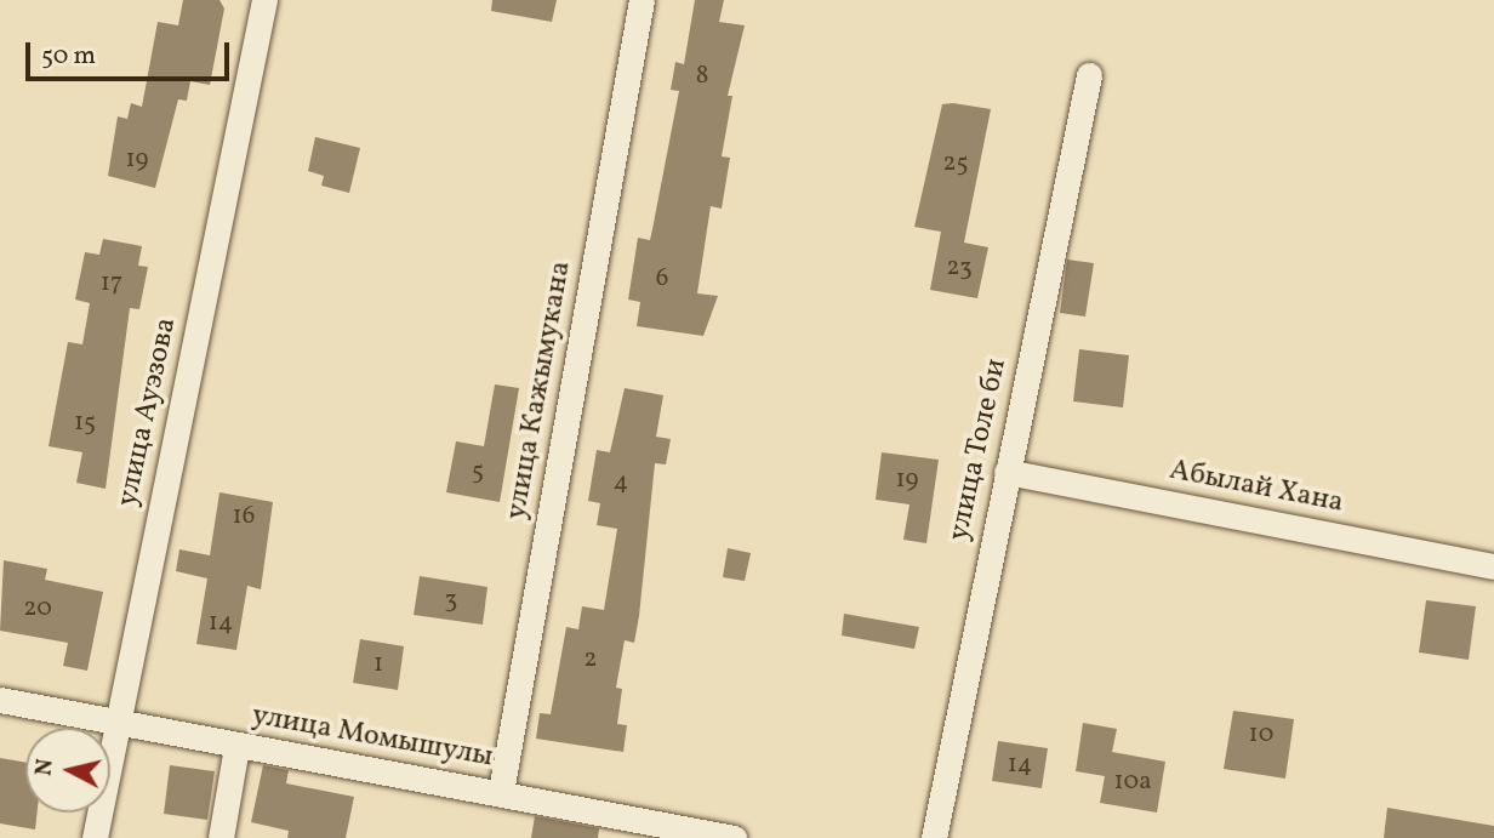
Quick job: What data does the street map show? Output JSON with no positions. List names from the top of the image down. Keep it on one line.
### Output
{"streets":{"street":["улица Кажымукана","улица Ауэзова","улица Толе би","Абылай Хана","улица Момышулы"]},"crossings":[["улица Кажымукана","улица Момышулы"],["улица Ауэзова","улица Момышулы"],["улица Толе би","Абылай Хана"]],"house_numbers":["8","19","25","23","6","17","15","5","19","4","16","3","20","14","2","1","10","14","10а"],"scale_bar":"50 m","north":"left"}
